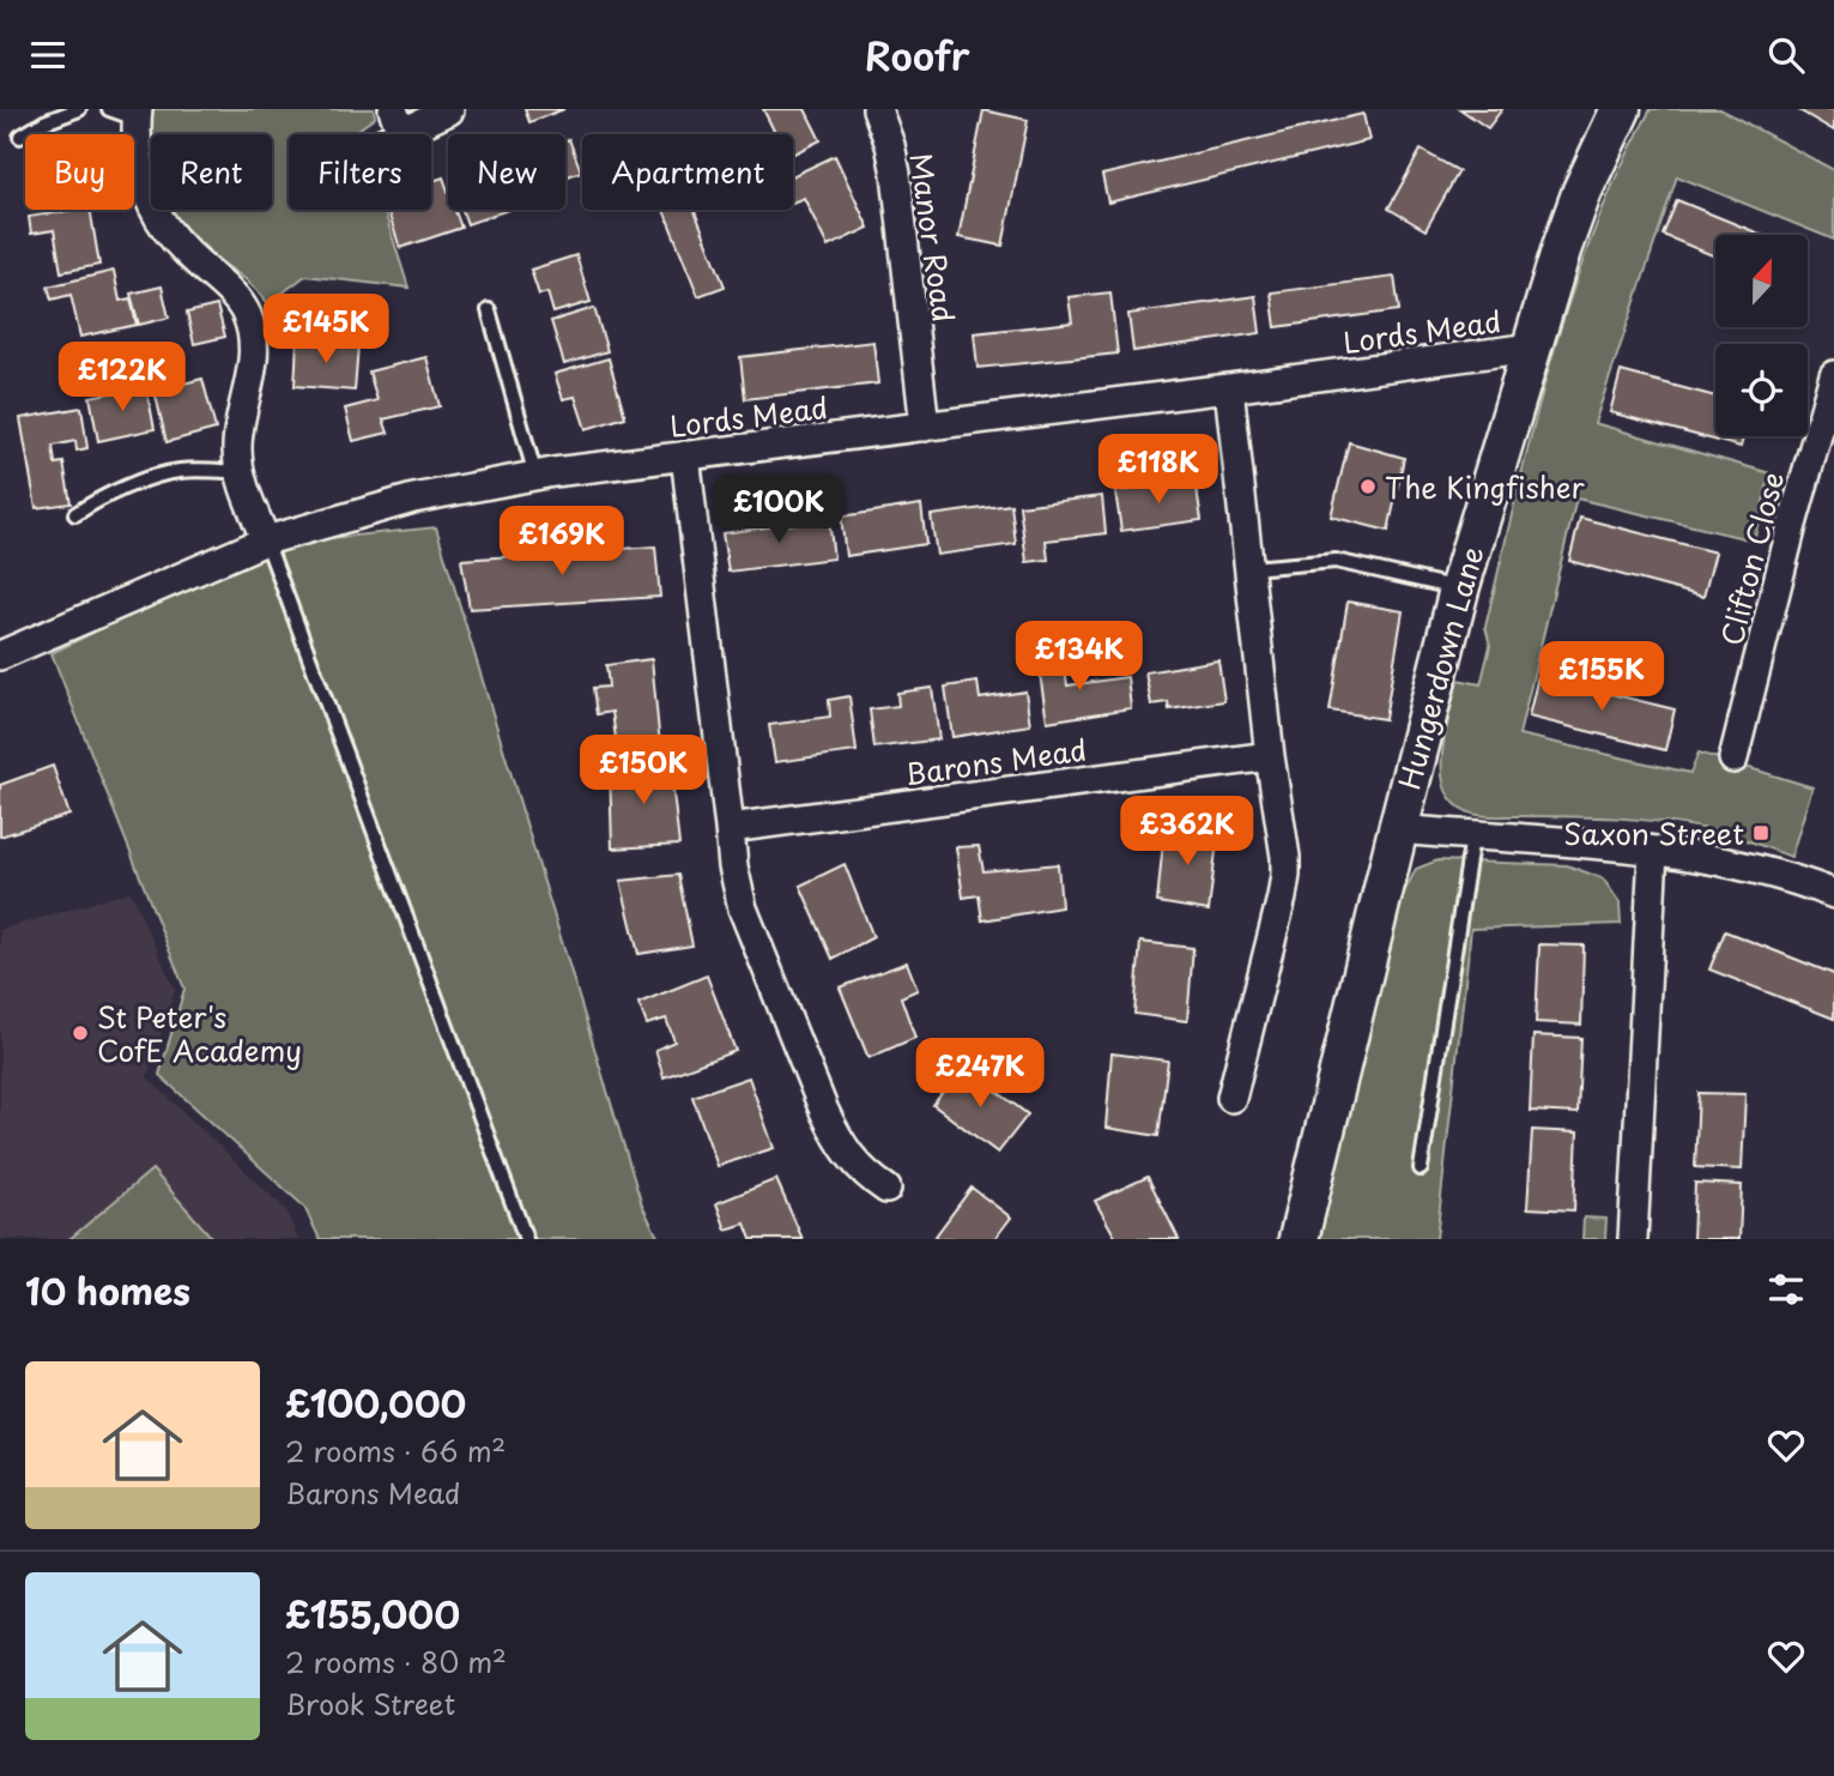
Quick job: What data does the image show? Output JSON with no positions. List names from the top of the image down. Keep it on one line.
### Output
{"streets":{"main road":["Hungerdown Lane"],"street":["Manor Road","Lords Mead","Clifton Close","Barons Mead"]},"crossings":[["Manor Road","Lords Mead"],["Lords Mead","Hungerdown Lane"]],"places":{"other":["The Kingfisher","St Peter's CofE Academy"],"transit":["Saxon Street"]},"north":"top","page":{"header":"Roofr","chip":["Buy","Rent","Filters","New","Apartment"],"price":["£145K","£122K","£118K","£100K","£169K","£134K","£155K","£150K","£362K","£247K"],"heading":"10 homes","list":[{"name":"£100,000","note":"2 rooms · 66 m² · Barons Mead"},{"name":"£155,000","note":"2 rooms · 80 m² · Brook Street"}]}}
